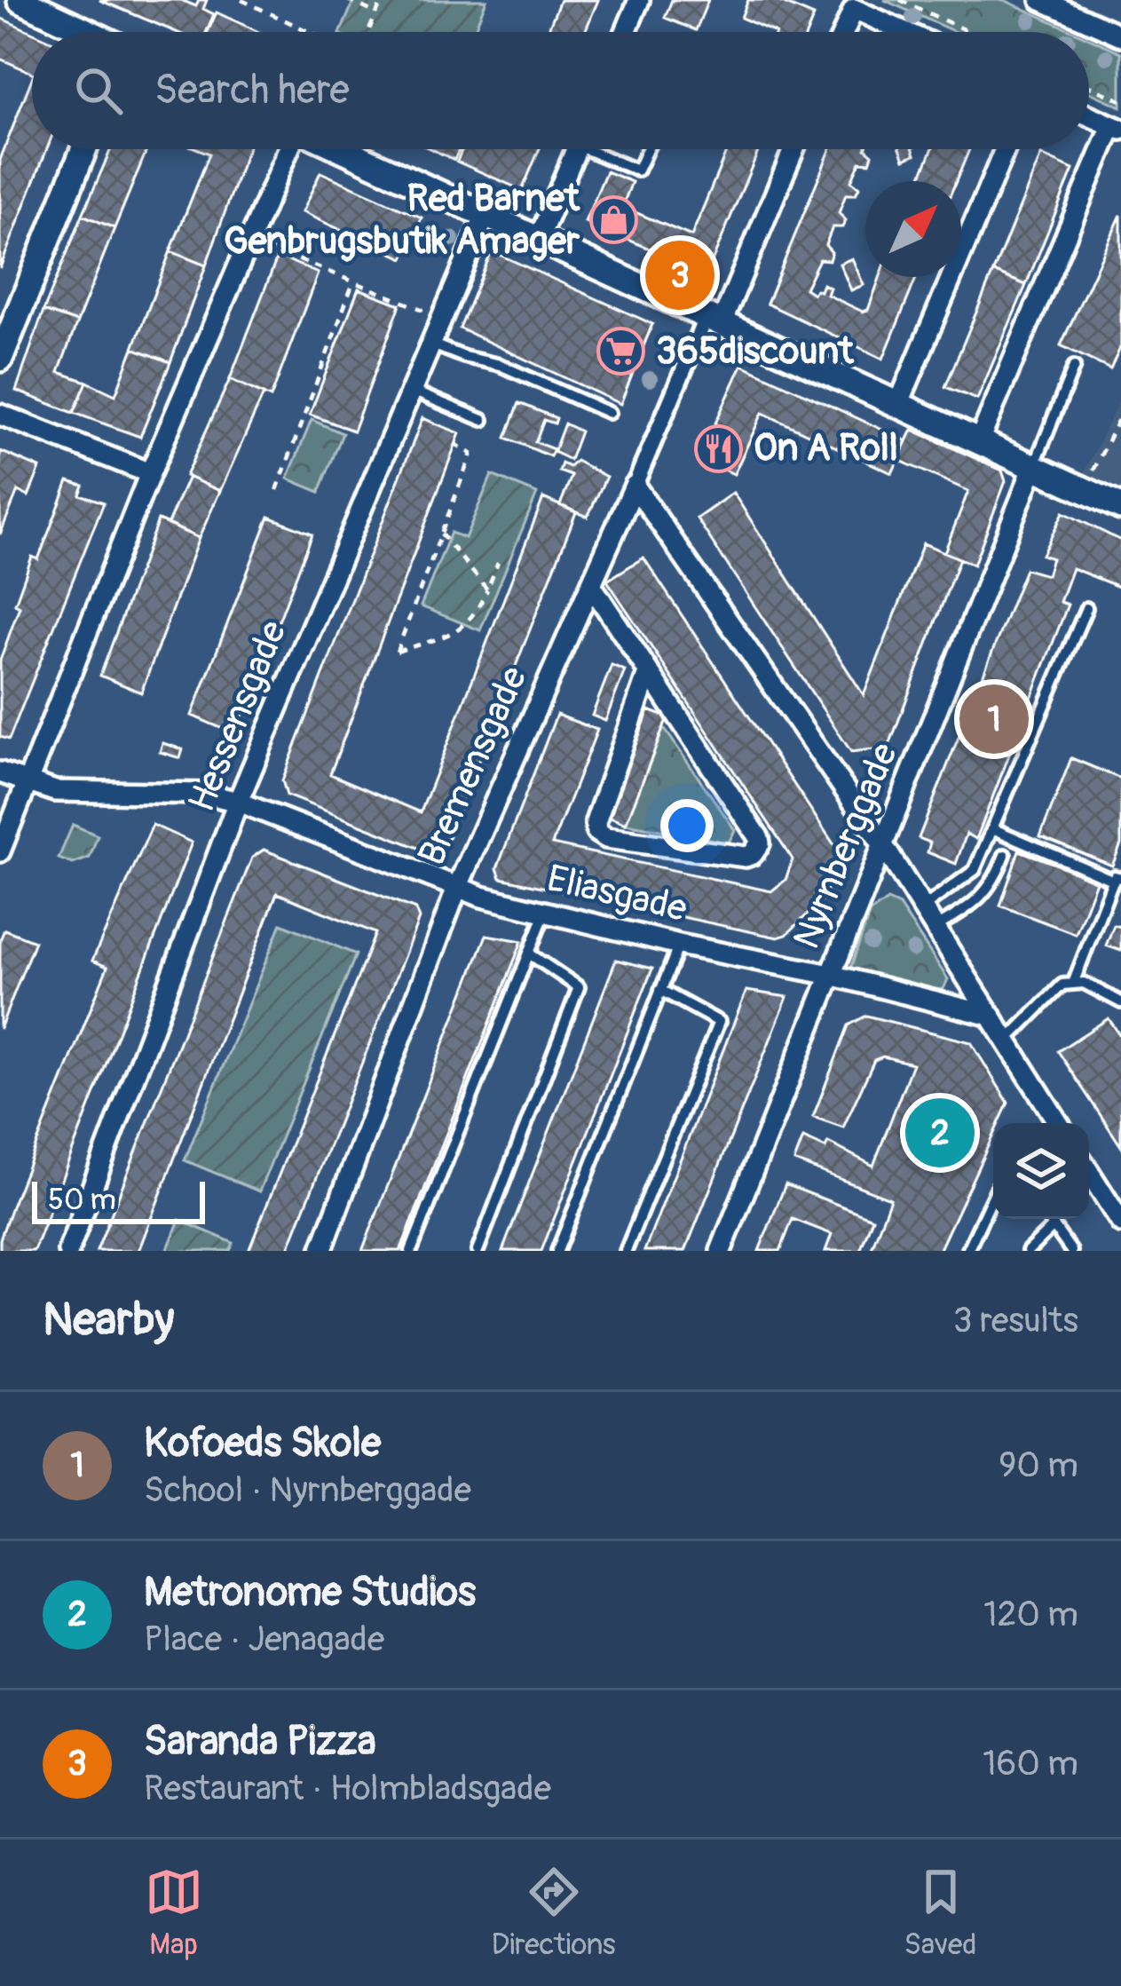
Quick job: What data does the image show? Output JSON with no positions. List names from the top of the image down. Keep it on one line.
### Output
{"streets":{"street":["Hessensgade","Bremensgade","Nyrnberggade","Eliasgade"]},"crossings":[["Hessensgade","Eliasgade"],["Bremensgade","Eliasgade"],["Nyrnberggade","Eliasgade"]],"places":{"shop":["Red Barnet Genbrugsbutik Amager"],"supermarket":["365discount"],"restaurant":["On A Roll"]},"scale_bar":"50 m","north":"top right","page":{"search":"Search here","pins":["3","1","2"],"scale":"50 m","heading":["Nearby","3 results"],"list":[{"mark":"1","name":"Kofoeds Skole","note":"School · Nyrnberggade","value":"90 m"},{"mark":"2","name":"Metronome Studios","note":"Place · Jenagade","value":"120 m"},{"mark":"3","name":"Saranda Pizza","note":"Restaurant · Holmbladsgade","value":"160 m"}],"nav":["Map","Directions","Saved"]}}
